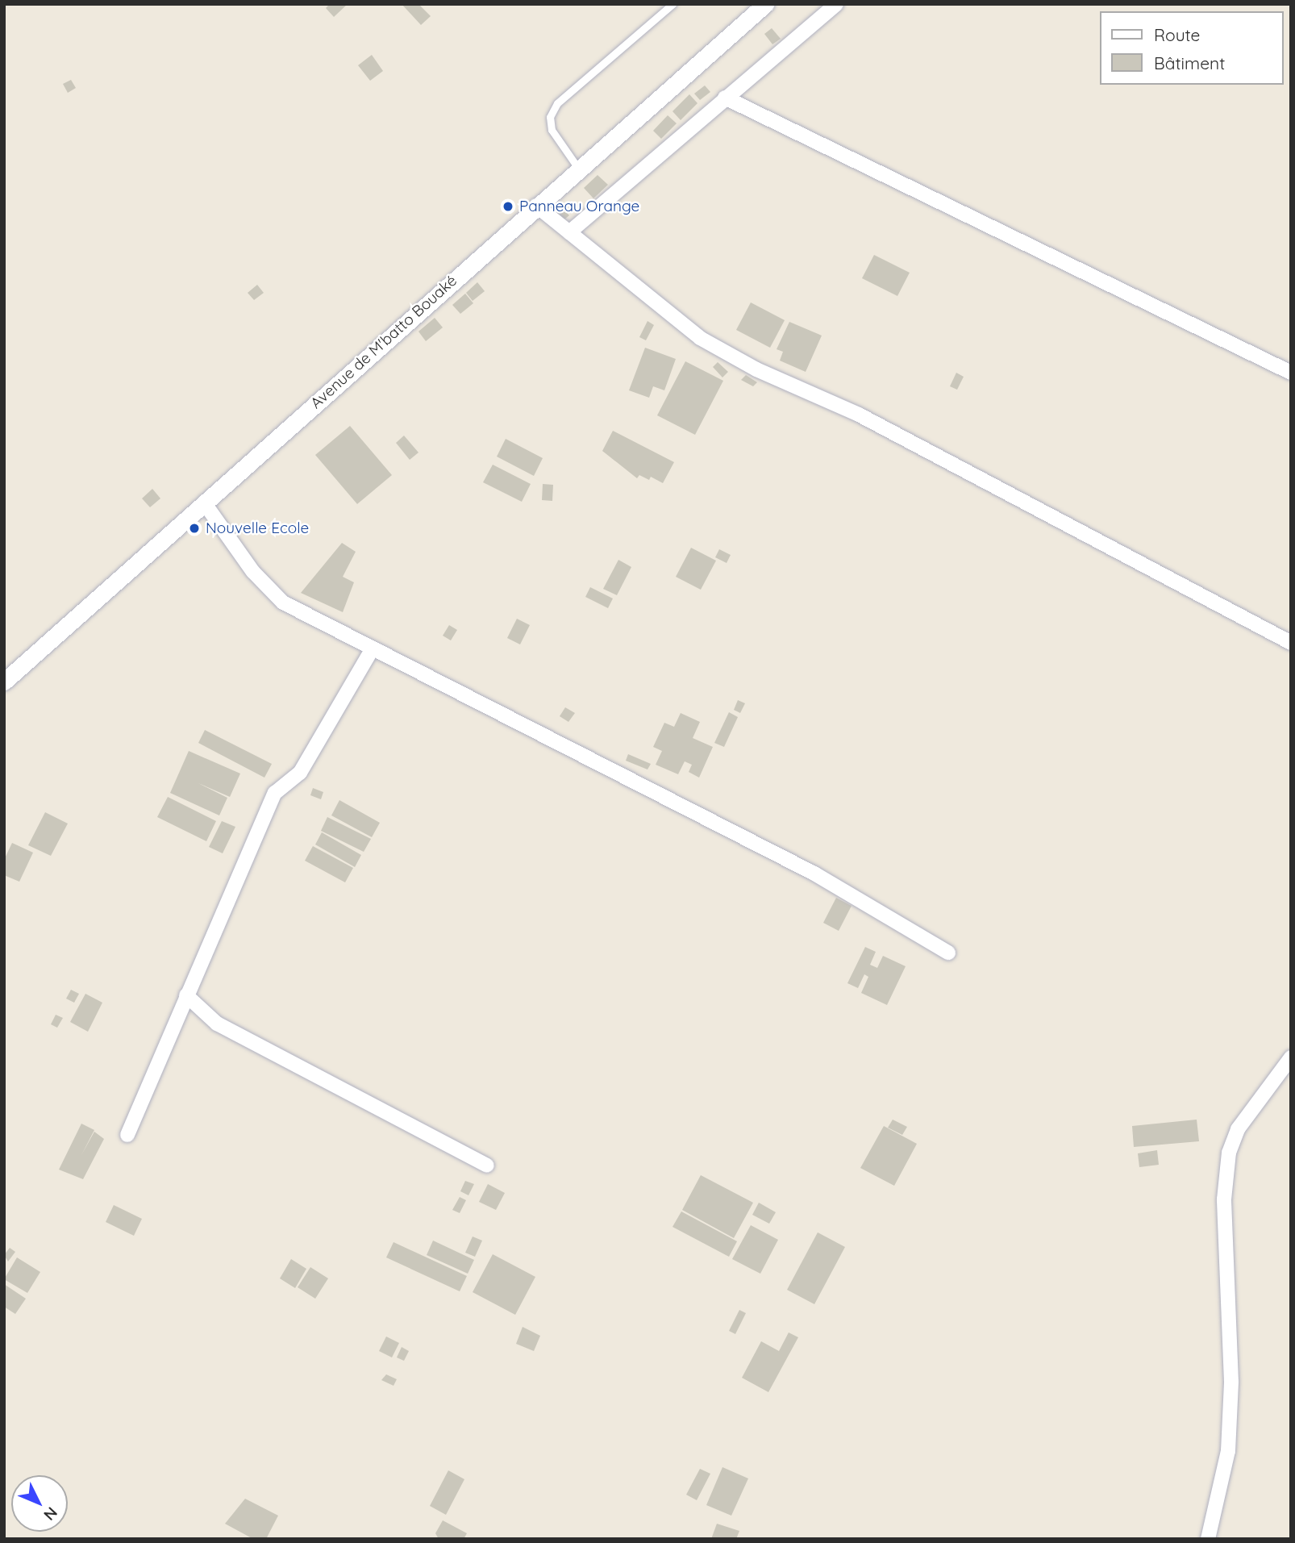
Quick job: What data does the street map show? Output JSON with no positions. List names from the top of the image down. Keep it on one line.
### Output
{"streets":{"street":["Avenue de M'batto Bouaké"]},"places":["Panneau Orange","Nouvelle Ecole"],"legend":["Route","Bâtiment"],"north":"bottom right"}
